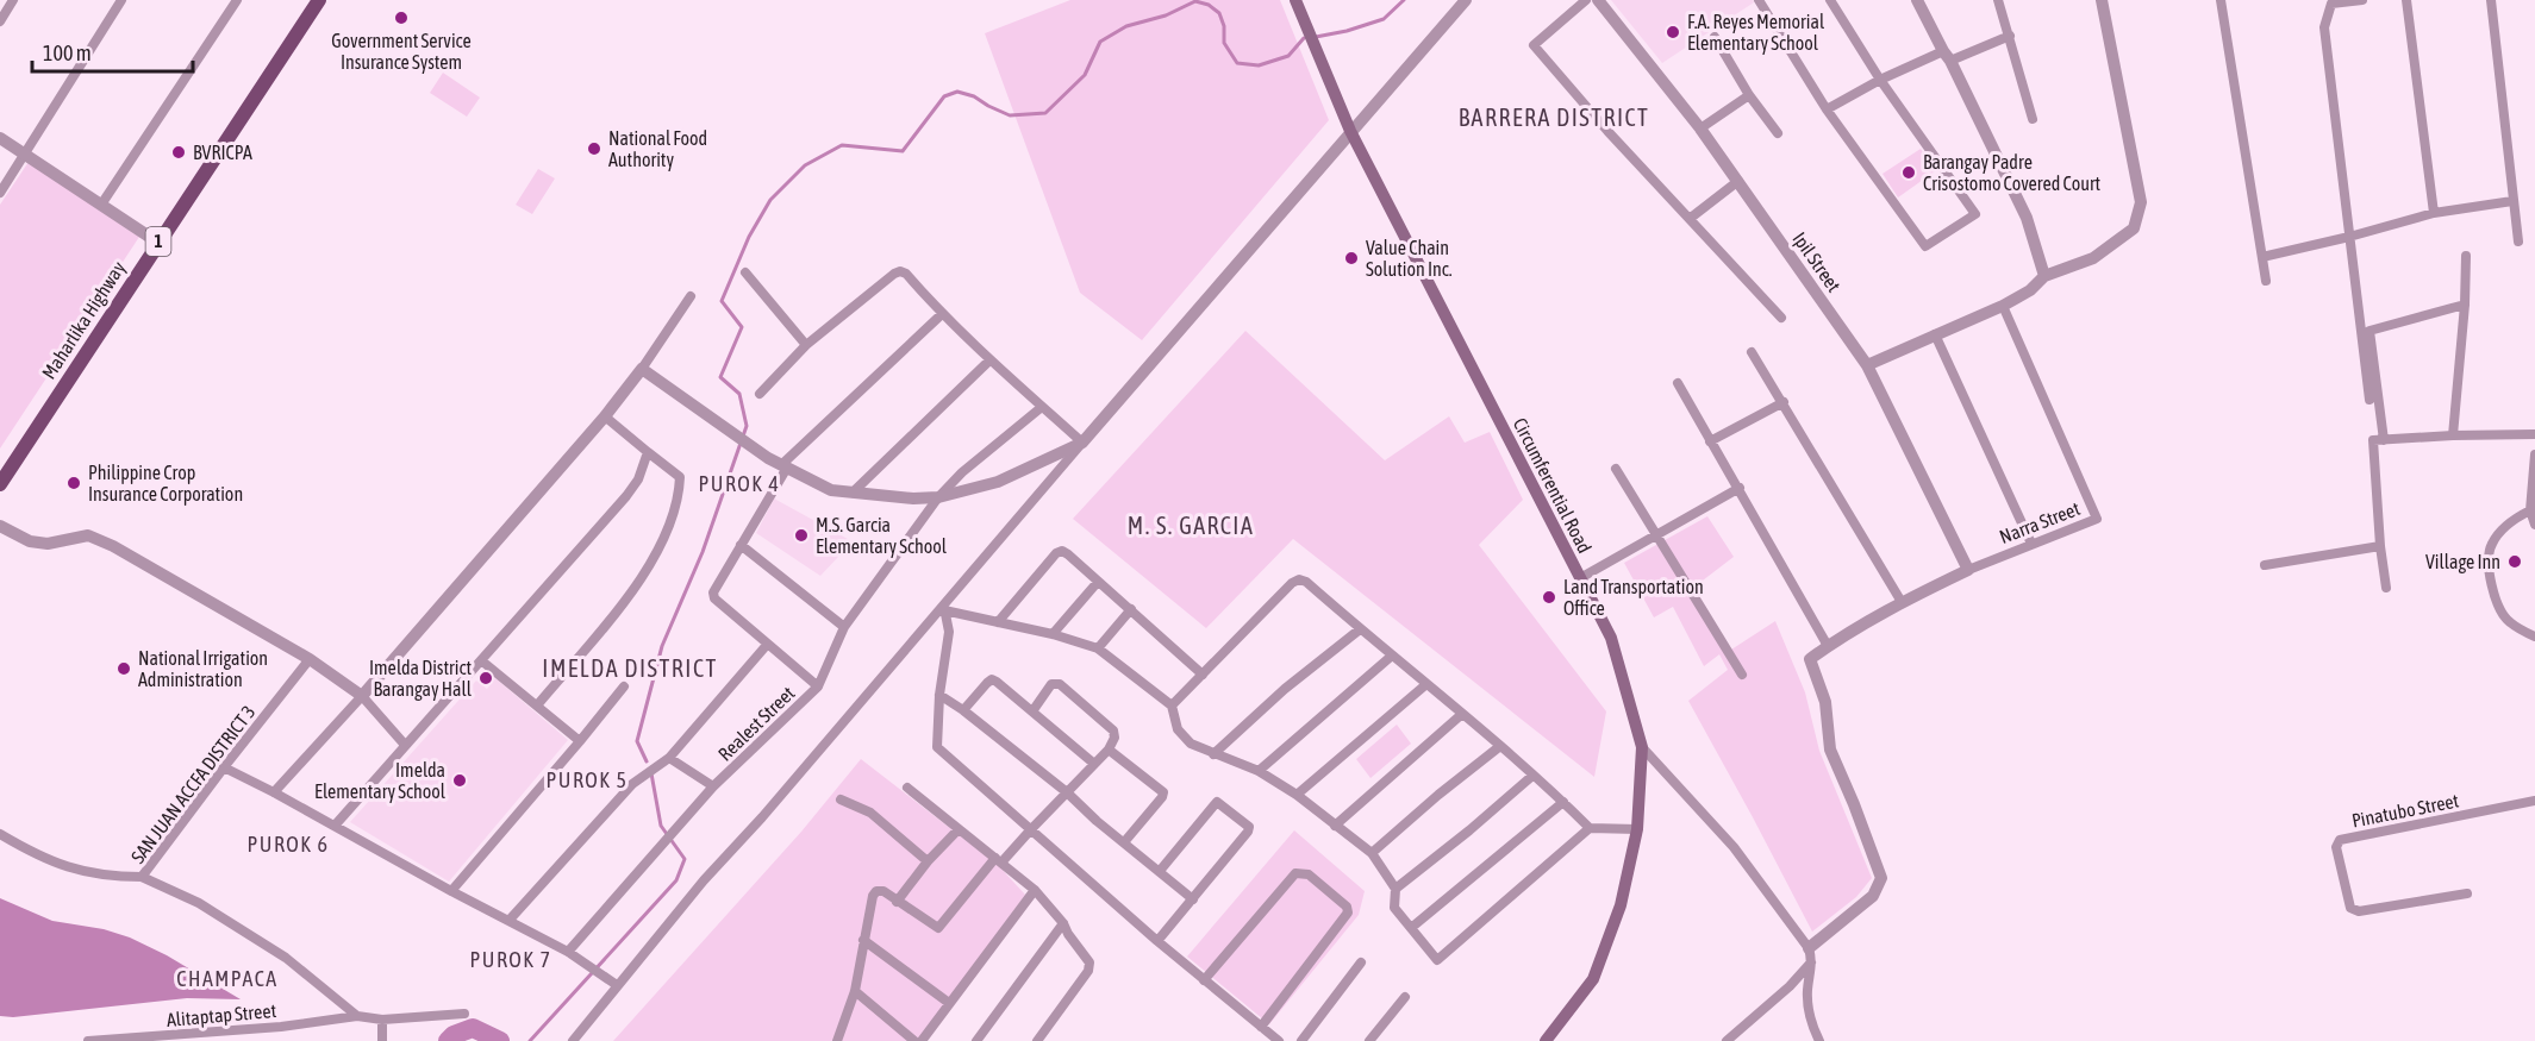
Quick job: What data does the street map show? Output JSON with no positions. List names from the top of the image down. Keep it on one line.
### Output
{"streets":{"main road":["1","Maharlika Highway","Circumferential Road"],"street":["Ipil Street","Narra Street","Realest Street","SAN JUAN ACCFA DISTRICT 3","Pinatubo Street","Alitaptap Street"]},"crossings":[["Ipil Street","Narra Street"]],"districts":["BARRERA DISTRICT","PUROK 4","M. S. GARCIA","IMELDA DISTRICT","PUROK 5","PUROK 6","PUROK 7","CHAMPACA"],"places":["Government Service Insurance System","F.A. Reyes Memorial Elementary School","National Food Authority","BVRICPA","Barangay Padre Crisostomo Covered Court","Value Chain Solution Inc.","Philippine Crop Insurance Corporation","M.S. Garcia Elementary School","Village Inn","Land Transportation Office","National Irrigation Administration","Imelda District Barangay Hall","Imelda Elementary School"],"scale_bar":"100 m"}
